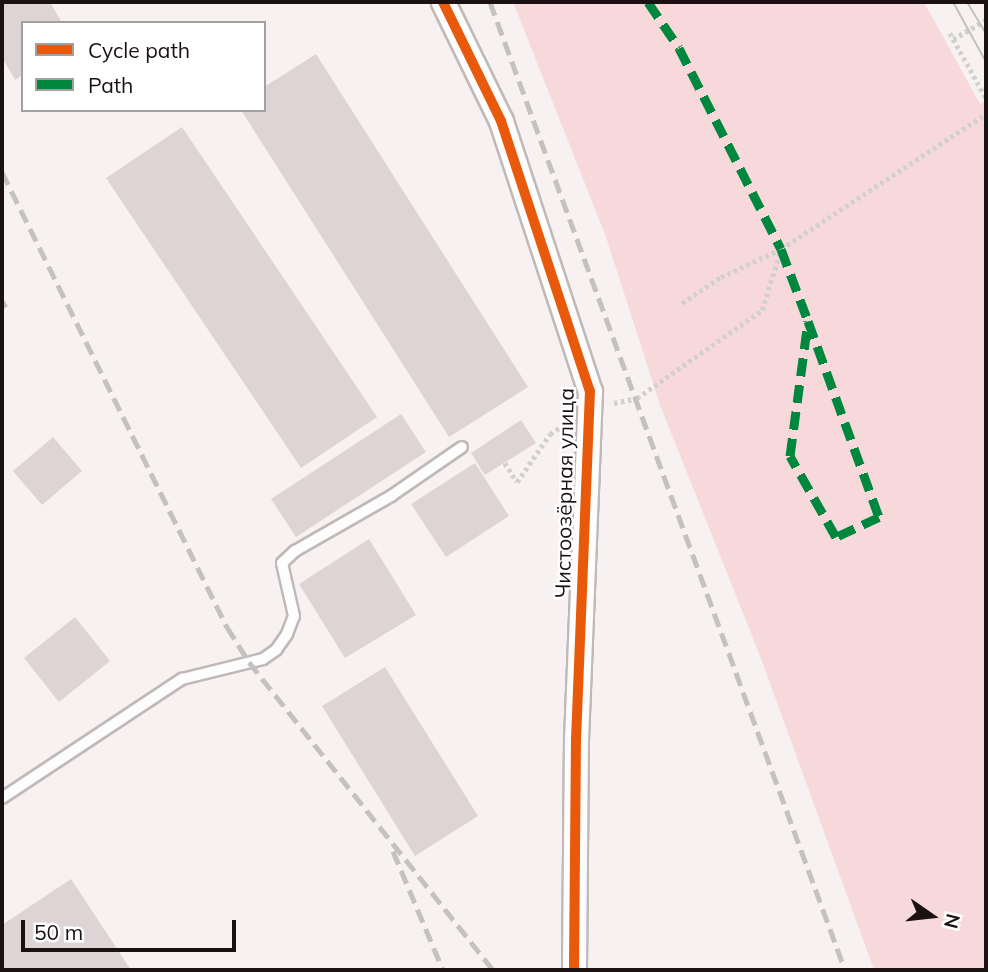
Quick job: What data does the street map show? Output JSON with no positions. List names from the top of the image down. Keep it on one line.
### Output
{"streets":{"street":["Чистоозёрная улица"]},"legend":["Cycle path","Path"],"scale_bar":"50 m","north":"right"}
